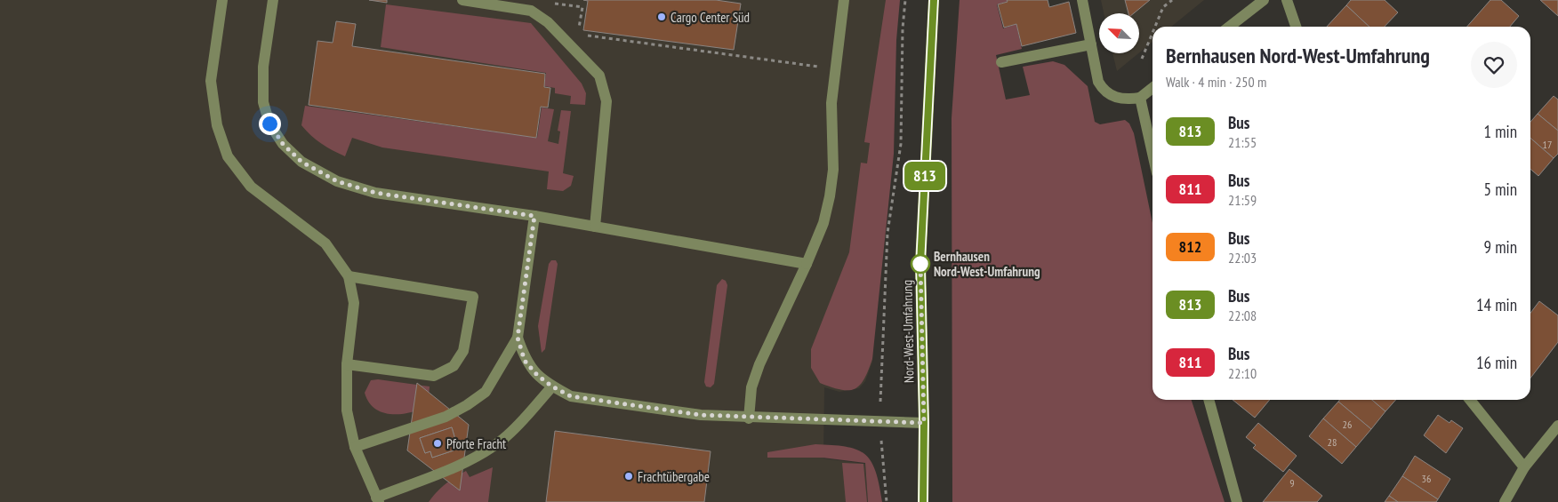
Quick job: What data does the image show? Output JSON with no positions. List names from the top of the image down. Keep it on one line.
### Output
{"streets":{"main road":["Nord-West-Umfahrung"]},"places":["Cargo Center Süd","Bernhausen Nord-West-Umfahrung","Pforte Fracht","Frachtübergabe"],"lines":["bus line 813"],"house_numbers":["17","26","28","36","9"],"north":"top left","page":{"on_map":"813","heading":["Bernhausen Nord-West-Umfahrung","Walk · 4 min · 250 m"],"list":[{"mark":"813","name":"Bus","note":"21:55","value":"1 min"},{"mark":"811","name":"Bus","note":"21:59","value":"5 min"},{"mark":"812","name":"Bus","note":"22:03","value":"9 min"},{"mark":"813","name":"Bus","note":"22:08","value":"14 min"},{"mark":"811","name":"Bus","note":"22:10","value":"16 min"}]}}
